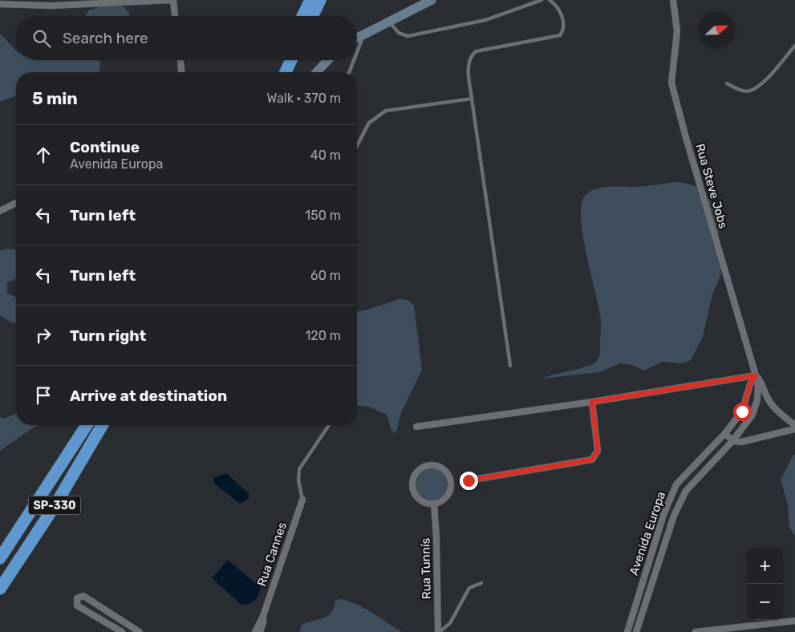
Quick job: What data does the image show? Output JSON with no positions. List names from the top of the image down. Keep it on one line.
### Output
{"streets":{"highway":["SP-330"],"street":["Rua Steve Jobs","Avenida Europa","Rua Cannes","Rua Tunnís"]},"crossings":[["Rua Steve Jobs","Avenida Europa"]],"north":"right","page":{"search":"Search here","heading":["5 min","Walk · 370 m"],"list":[["Continue","Avenida Europa","40 m"],["Turn left","150 m"],["Turn left","60 m"],["Turn right","120 m"],"Arrive at destination"],"map_buttons":["+","−"]}}
